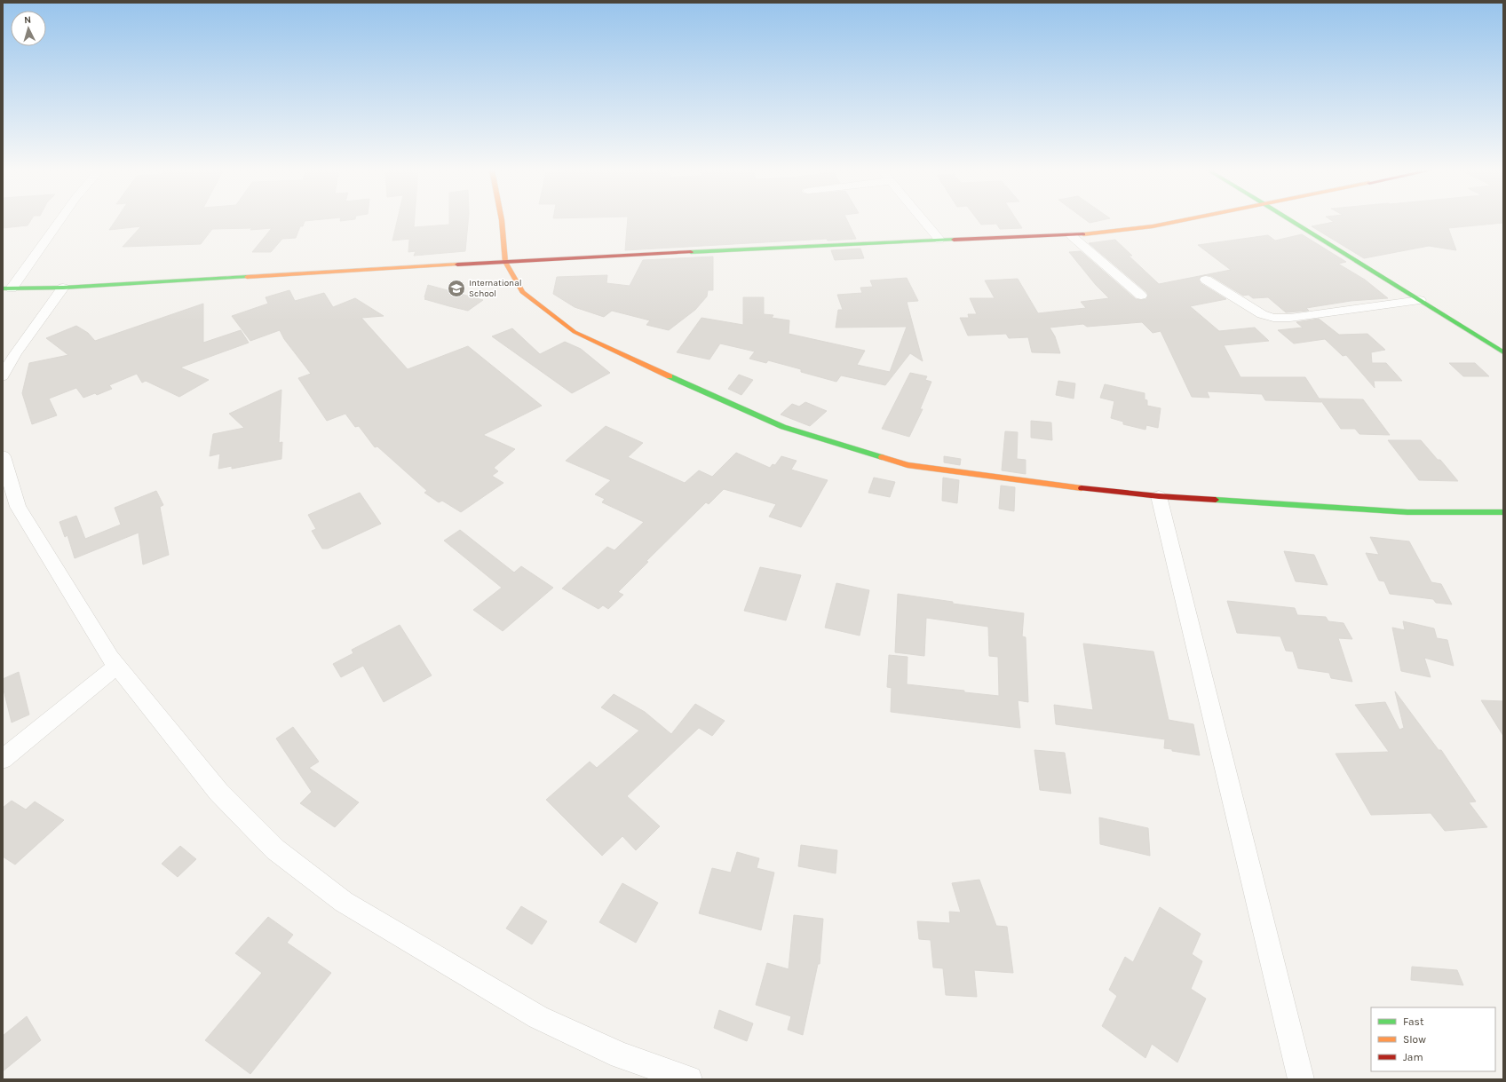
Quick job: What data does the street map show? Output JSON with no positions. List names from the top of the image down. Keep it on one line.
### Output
{"places":{"school or university":["International School"]},"legend":["Fast","Slow","Jam"],"north":"top"}
